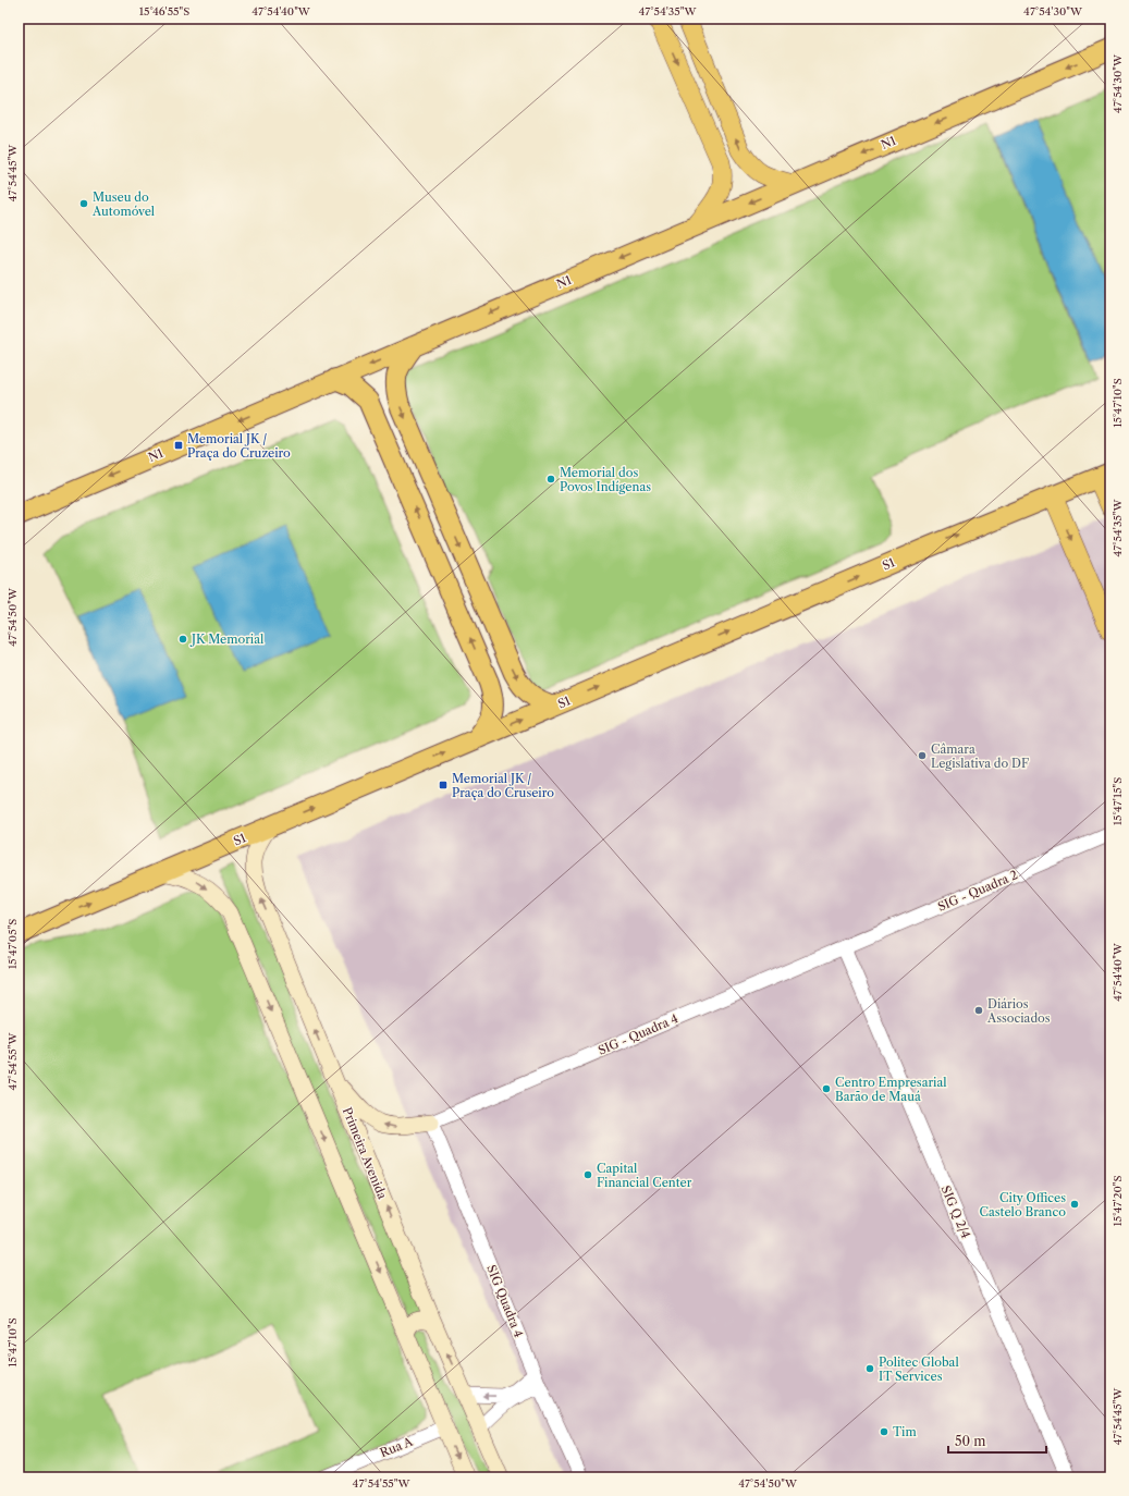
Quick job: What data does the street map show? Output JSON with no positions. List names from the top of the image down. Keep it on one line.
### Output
{"streets":{"highway":["N1","S1"],"main road":["Primeira Avenida"],"street":["SIG - Quadra 2","SIG - Quadra 4","SIG Q 2/4","SIG Quadra 4","Rua A"]},"crossings":[["S1","Primeira Avenida"],["SIG - Quadra 2","SIG - Quadra 4"],["SIG - Quadra 2","SIG Q 2/4"],["SIG - Quadra 4","SIG Q 2/4"],["SIG - Quadra 4","SIG Quadra 4"]],"one_way":["N1","S1"],"places":{"other":["Museu do Automóvel","Memorial dos Povos Indígenas","JK Memorial","Câmara Legislativa do DF","Diários Associados","Centro Empresarial Barão de Mauá","Capital Financial Center","City Offices Castelo Branco","Politec Global IT Services","Tim"],"transit":["Memorial JK / Praça do Cruzeiro","Memorial JK / Praça do Cruseiro"]},"scale_bar":"50 m","coordinates":["15°46'55\"S","47°54'40\"W","47°54'35\"W","47°54'30\"W","47°54'45\"W","15°47'10\"S","47°54'50\"W","15°47'15\"S","15°47'05\"S","47°54'55\"W","15°47'20\"S"]}
